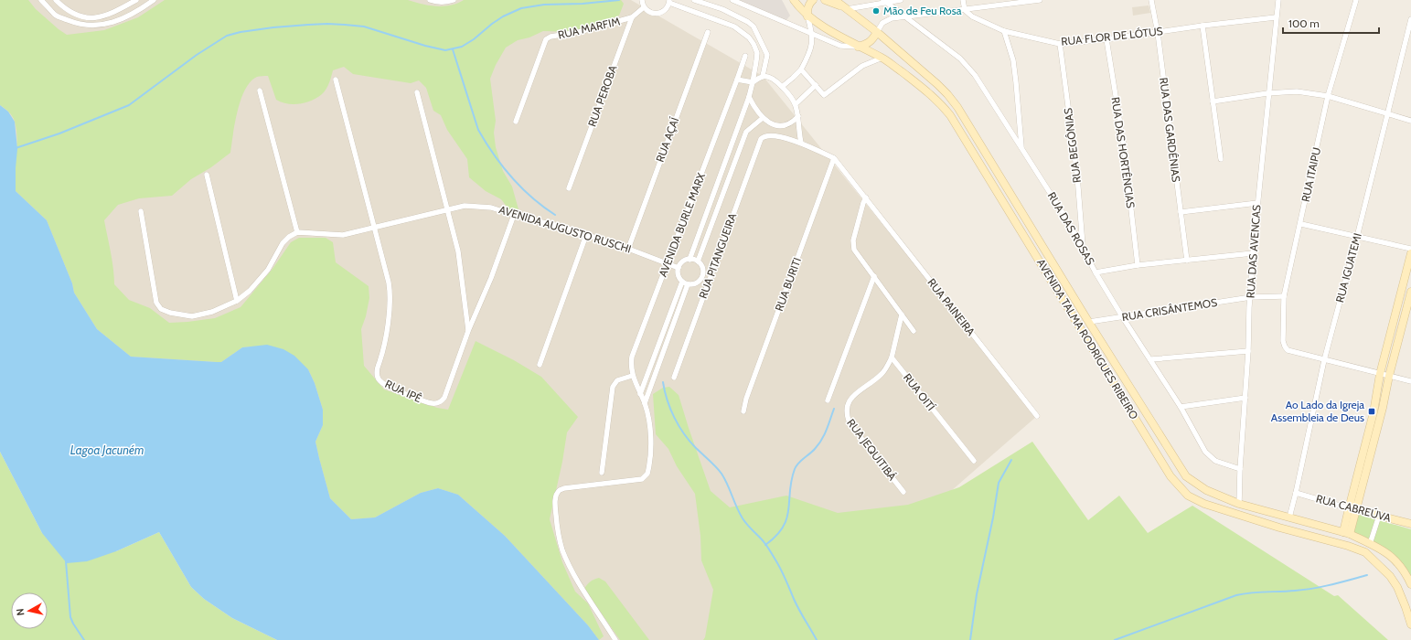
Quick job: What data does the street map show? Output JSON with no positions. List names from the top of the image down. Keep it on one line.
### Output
{"streets":{"main road":["AVENIDA TALMA RODRIGUES RIBEIRO","RUA CABREÚVA"],"street":["RUA MARFIM","RUA FLOR DE LÓTUS","RUA PEROBA","RUA DAS GARDÊNIAS","RUA AÇAÍ","RUA BEGÔNIAS","RUA DAS HORTÊNCIAS","RUA ITAIPU","AVENIDA BURLE MARX","RUA DAS ROSAS","AVENIDA AUGUSTO RUSCHI","RUA DAS AVENCAS","RUA PITANGUEIRA","RUA IGUATEMI","RUA BURITI","RUA PAINEIRA","RUA CRISÂNTEMOS","RUA IPÊ","RUA OITÍ","RUA JEQUITIBÁ"]},"crossings":[["RUA MARFIM","RUA PEROBA"],["RUA FLOR DE LÓTUS","RUA DAS GARDÊNIAS"],["RUA FLOR DE LÓTUS","RUA BEGÔNIAS"],["RUA FLOR DE LÓTUS","RUA DAS HORTÊNCIAS"],["RUA FLOR DE LÓTUS","RUA DAS AVENCAS"],["RUA AÇAÍ","AVENIDA AUGUSTO RUSCHI"],["RUA BEGÔNIAS","RUA DAS ROSAS"],["RUA ITAIPU","RUA IGUATEMI"],["RUA ITAIPU","RUA CRISÂNTEMOS"],["AVENIDA BURLE MARX","AVENIDA AUGUSTO RUSCHI"],["RUA DAS ROSAS","RUA DAS AVENCAS"],["RUA DAS ROSAS","RUA CRISÂNTEMOS"],["AVENIDA AUGUSTO RUSCHI","RUA IPÊ"],["RUA DAS AVENCAS","RUA CRISÂNTEMOS"],["RUA DAS AVENCAS","AVENIDA TALMA RODRIGUES RIBEIRO"],["RUA IGUATEMI","AVENIDA TALMA RODRIGUES RIBEIRO"],["RUA IGUATEMI","RUA CABREÚVA"],["RUA BURITI","RUA PAINEIRA"],["RUA CRISÂNTEMOS","AVENIDA TALMA RODRIGUES RIBEIRO"],["RUA OITÍ","RUA JEQUITIBÁ"]],"water":["Lagoa Jacuném"],"places":{"other":["Mão de Feu Rosa"],"transit":["Ao Lado da Igreja Assembleia de Deus"]},"scale_bar":"100 m","north":"left"}
